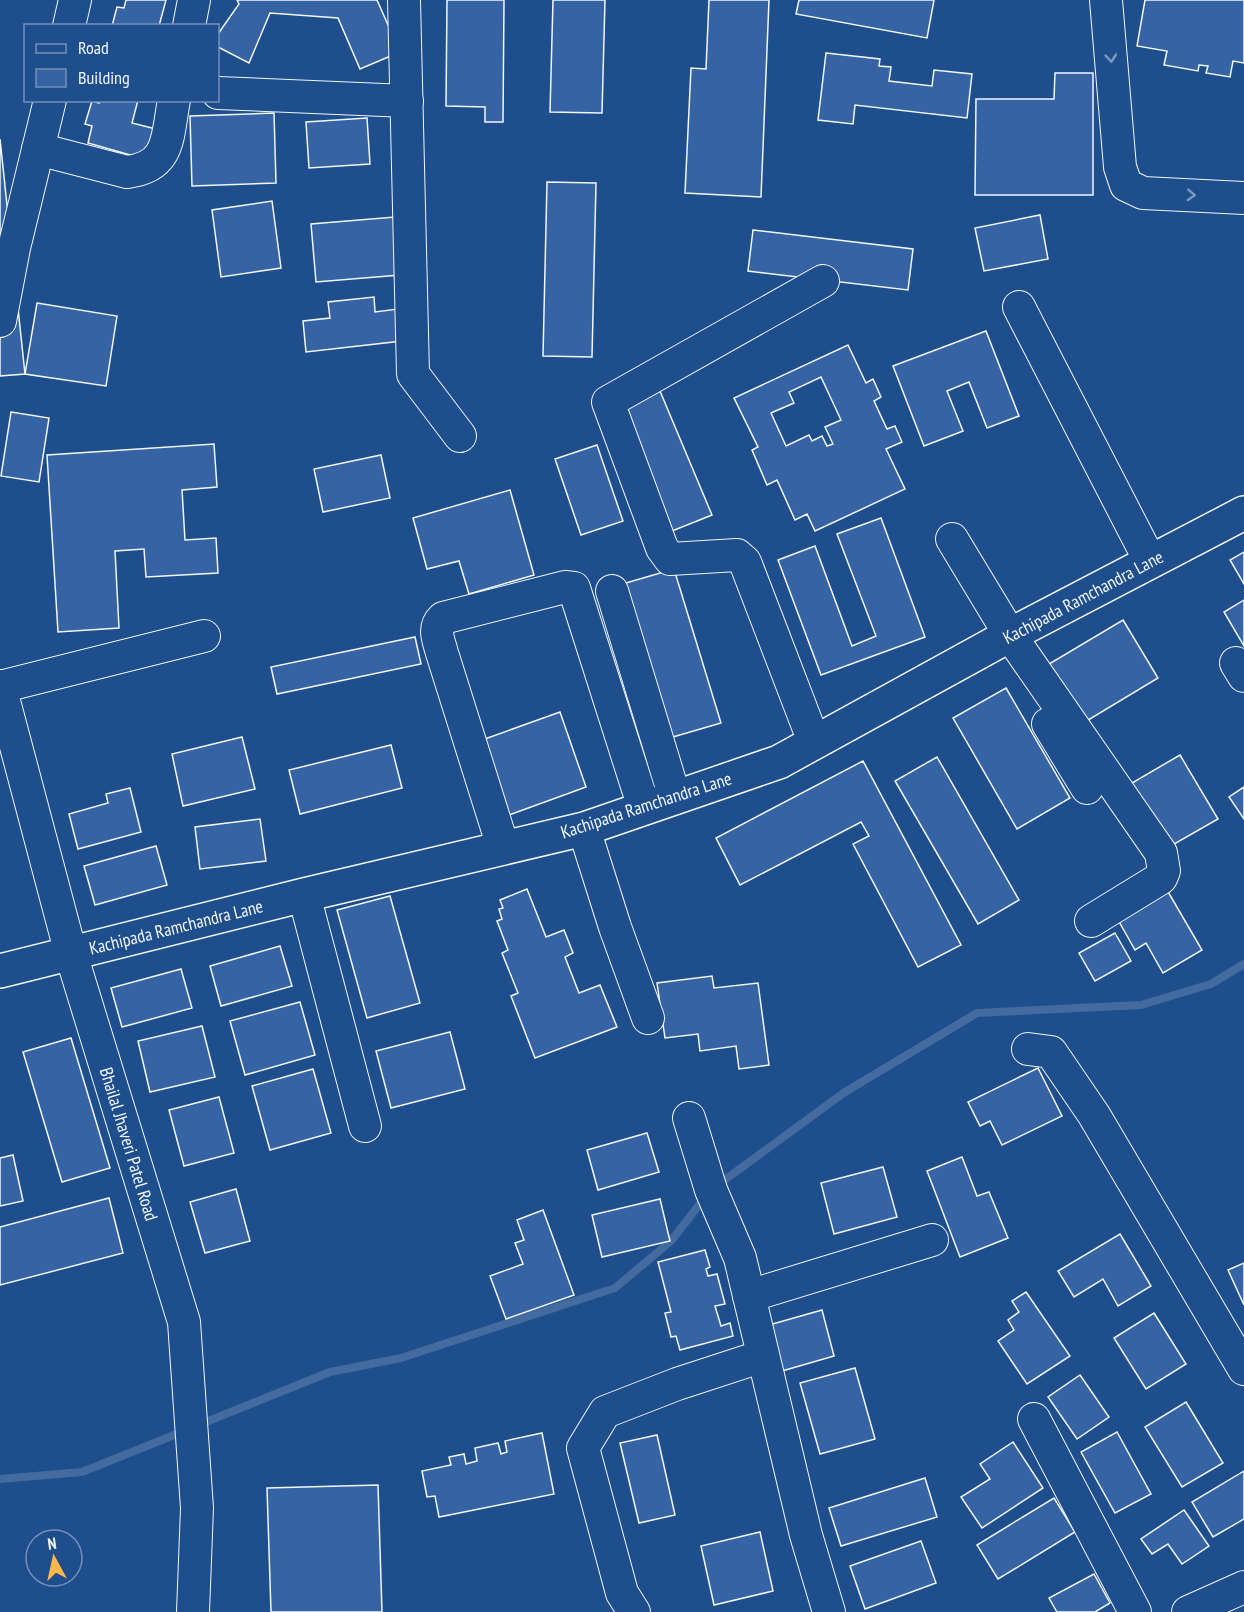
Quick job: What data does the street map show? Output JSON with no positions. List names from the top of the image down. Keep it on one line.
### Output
{"streets":{"main road":["Kachipada Ramchandra Lane"],"street":["Bhailal Jhaveri Patel Road"]},"crossings":[["Kachipada Ramchandra Lane","Bhailal Jhaveri Patel Road"]],"legend":["Road","Building"],"north":"top"}
